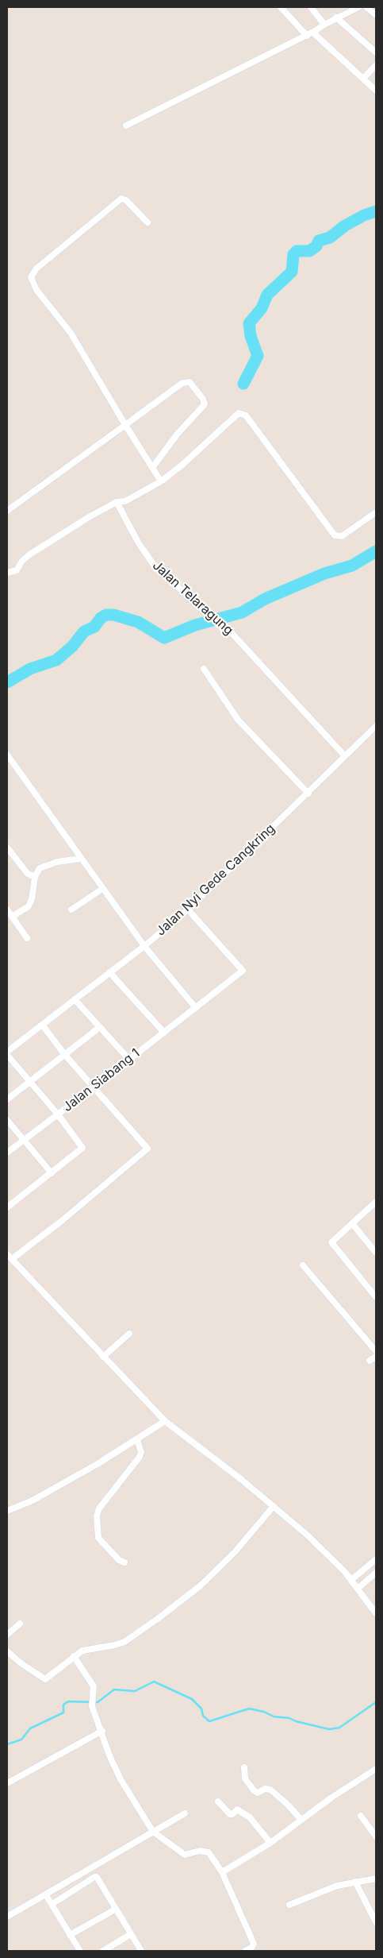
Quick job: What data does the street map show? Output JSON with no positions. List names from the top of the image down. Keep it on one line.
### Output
{"streets":{"street":["Jalan Telaragung","Jalan Nyi Gede Cangkring","Jalan Siabang 1"]},"crossings":[["Jalan Telaragung","Jalan Nyi Gede Cangkring"],["Jalan Nyi Gede Cangkring","Jalan Siabang 1"]]}
